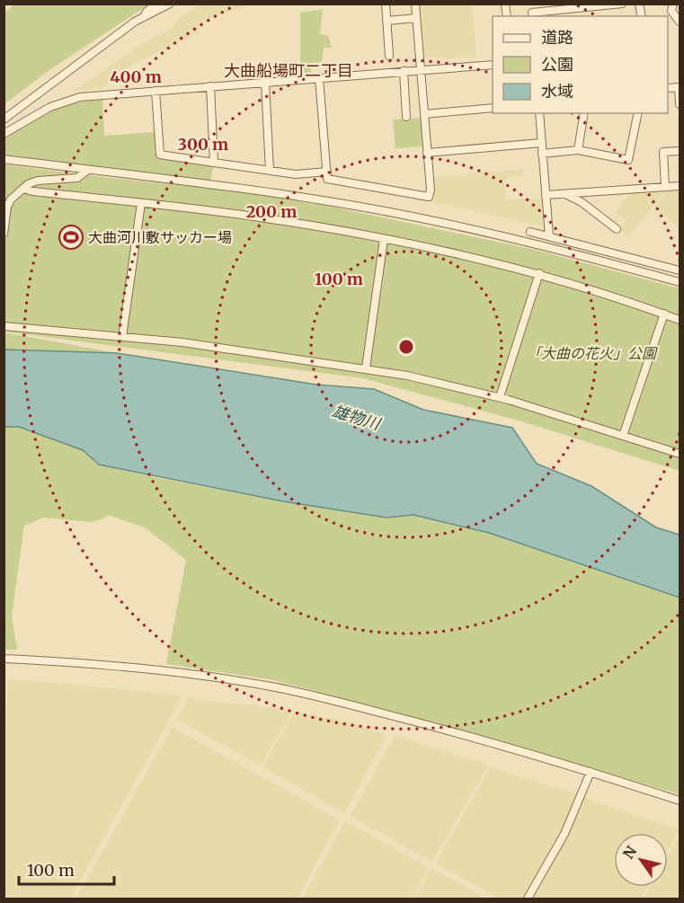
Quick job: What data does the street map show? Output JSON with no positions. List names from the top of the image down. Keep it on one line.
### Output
{"districts":["大曲船場町二丁目"],"water":["雄物川"],"parks":["「大曲の花火」公園"],"places":{"sports":["大曲河川敷サッカー場"]},"legend":["道路","公園","水域"],"scale_bar":"100 m","north":"top left","rings":["400 m","300 m","200 m","100 m"]}
